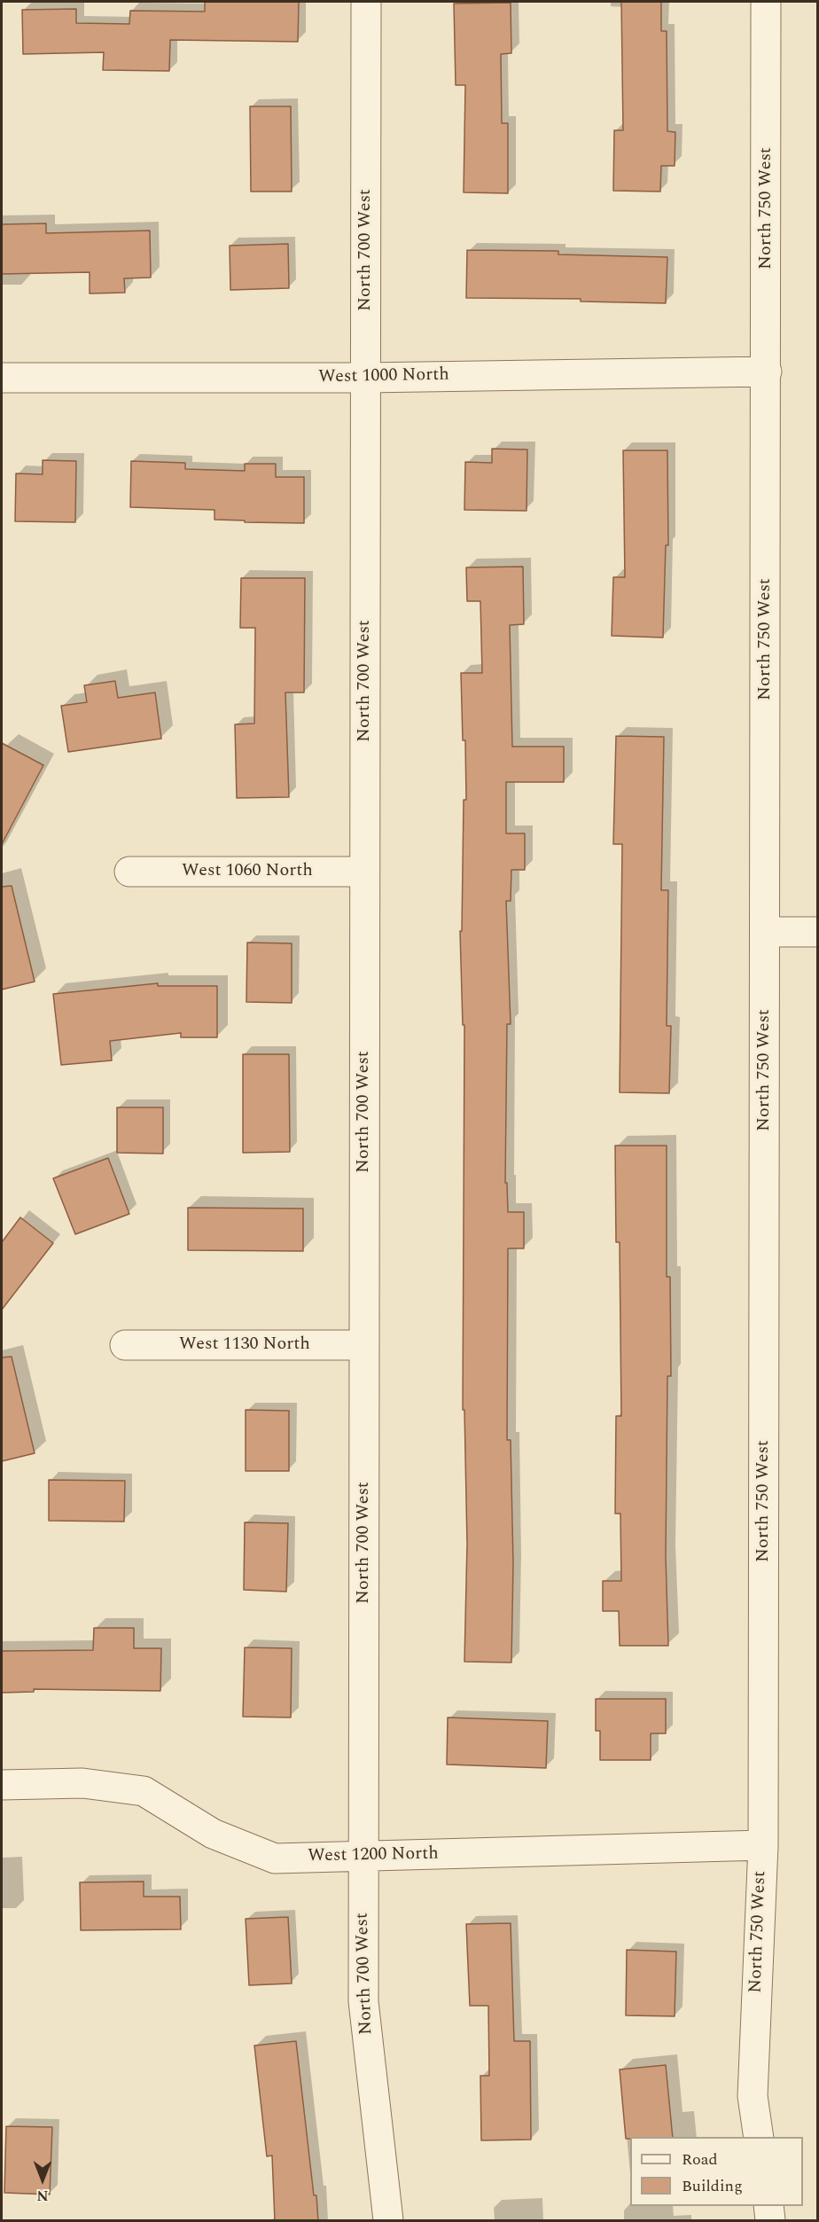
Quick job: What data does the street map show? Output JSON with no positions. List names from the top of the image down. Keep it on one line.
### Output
{"streets":{"street":["North 750 West","North 700 West","West 1000 North","West 1060 North","West 1130 North","West 1200 North"]},"crossings":[["North 750 West","West 1000 North"],["North 750 West","West 1200 North"],["North 700 West","West 1000 North"],["North 700 West","West 1060 North"],["North 700 West","West 1130 North"],["North 700 West","West 1200 North"]],"legend":["Road","Building"],"north":"bottom"}
